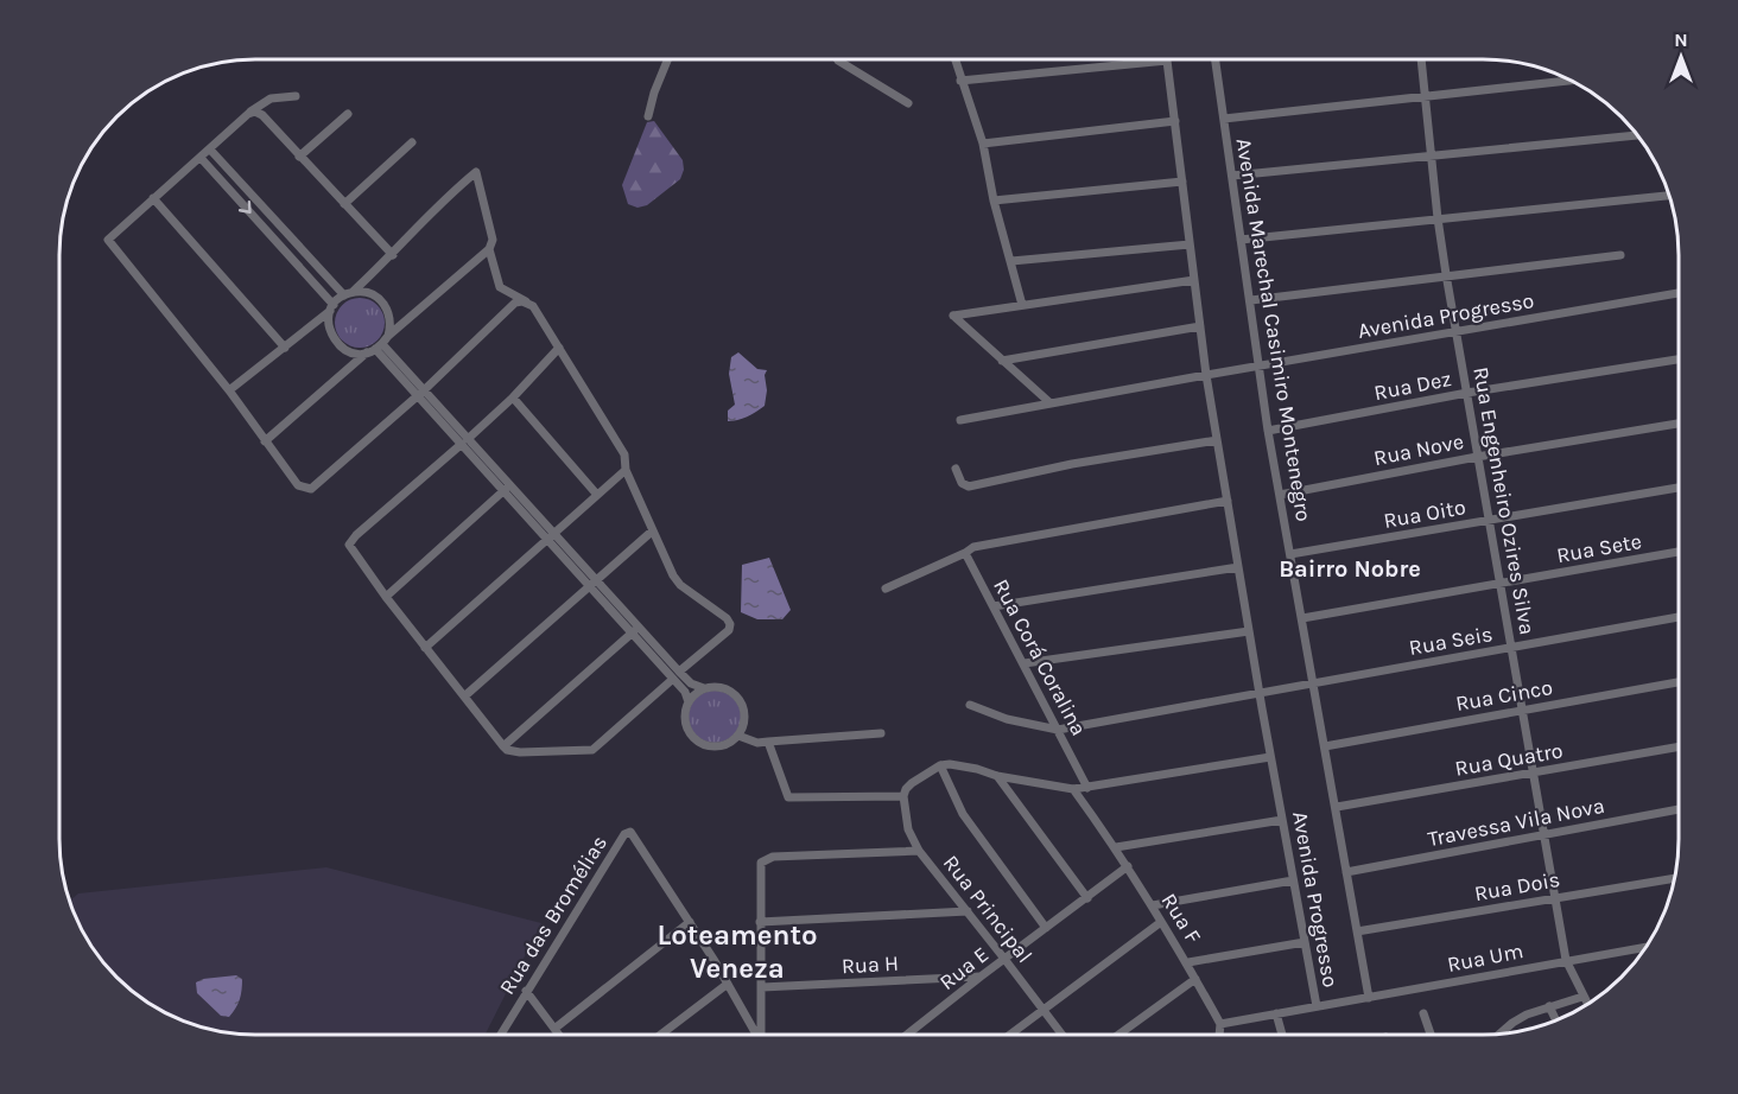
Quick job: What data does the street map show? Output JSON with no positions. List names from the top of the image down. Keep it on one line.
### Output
{"streets":{"street":["Avenida Progresso","Avenida Marechal Casimiro Montenegro","Rua Dez","Rua Nove","Rua Engenheiro Ozires Silva","Rua Oito","Rua Sete","Rua Seis","Rua Corá Coralina","Rua Cinco","Rua Quatro","Travessa Vila Nova","Rua Dois","Rua Principal","Rua das Bromélias","Rua F","Rua Um","Rua H","Rua E"]},"crossings":[["Avenida Progresso","Avenida Marechal Casimiro Montenegro"],["Avenida Progresso","Rua Engenheiro Ozires Silva"],["Avenida Progresso","Rua Seis"],["Avenida Progresso","Rua Um"],["Avenida Marechal Casimiro Montenegro","Rua Dez"],["Avenida Marechal Casimiro Montenegro","Rua Nove"],["Avenida Marechal Casimiro Montenegro","Rua Oito"],["Avenida Marechal Casimiro Montenegro","Rua Sete"],["Avenida Marechal Casimiro Montenegro","Rua Seis"],["Avenida Marechal Casimiro Montenegro","Rua Cinco"],["Avenida Marechal Casimiro Montenegro","Rua Quatro"],["Avenida Marechal Casimiro Montenegro","Travessa Vila Nova"],["Avenida Marechal Casimiro Montenegro","Rua Dois"],["Avenida Marechal Casimiro Montenegro","Rua Um"],["Rua Dez","Rua Engenheiro Ozires Silva"],["Rua Nove","Rua Engenheiro Ozires Silva"],["Rua Engenheiro Ozires Silva","Rua Oito"],["Rua Engenheiro Ozires Silva","Rua Sete"],["Rua Engenheiro Ozires Silva","Rua Seis"],["Rua Engenheiro Ozires Silva","Rua Cinco"],["Rua Engenheiro Ozires Silva","Rua Quatro"],["Rua Engenheiro Ozires Silva","Travessa Vila Nova"],["Rua Engenheiro Ozires Silva","Rua Dois"],["Rua Engenheiro Ozires Silva","Rua Um"],["Rua Seis","Rua Corá Coralina"],["Rua Principal","Rua E"],["Rua F","Rua E"],["Rua H","Rua E"]],"districts":["Bairro Nobre","Loteamento Veneza"],"north":"top"}
